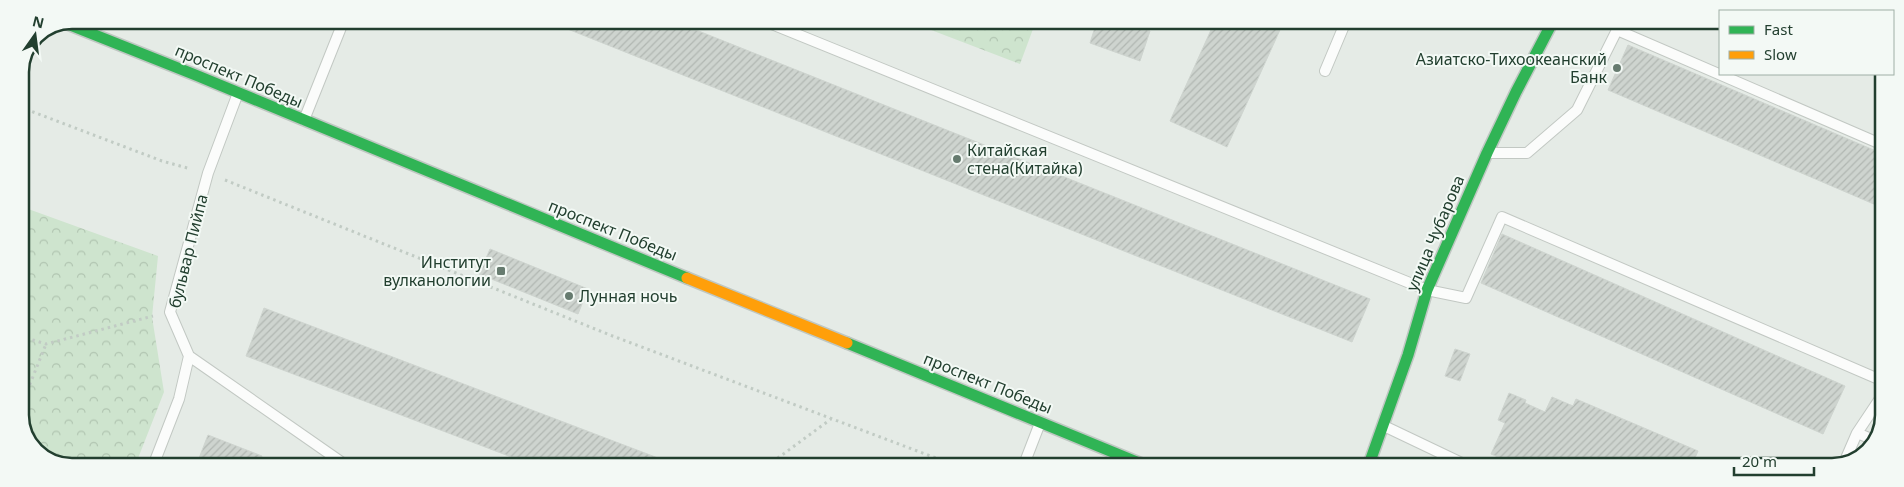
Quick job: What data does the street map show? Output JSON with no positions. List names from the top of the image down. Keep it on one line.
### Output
{"streets":{"main road":["проспект Победы","улица Чубарова"],"lane":["бульвар Пийпа"]},"crossings":[["проспект Победы","бульвар Пийпа"]],"places":{"other":["Азиатско-Тихоокеанский Банк","Китайская стена(Китайка)","Лунная ночь"],"transit":["Институт вулканологии"]},"legend":["Fast","Slow"],"scale_bar":"20 m","north":"top"}
